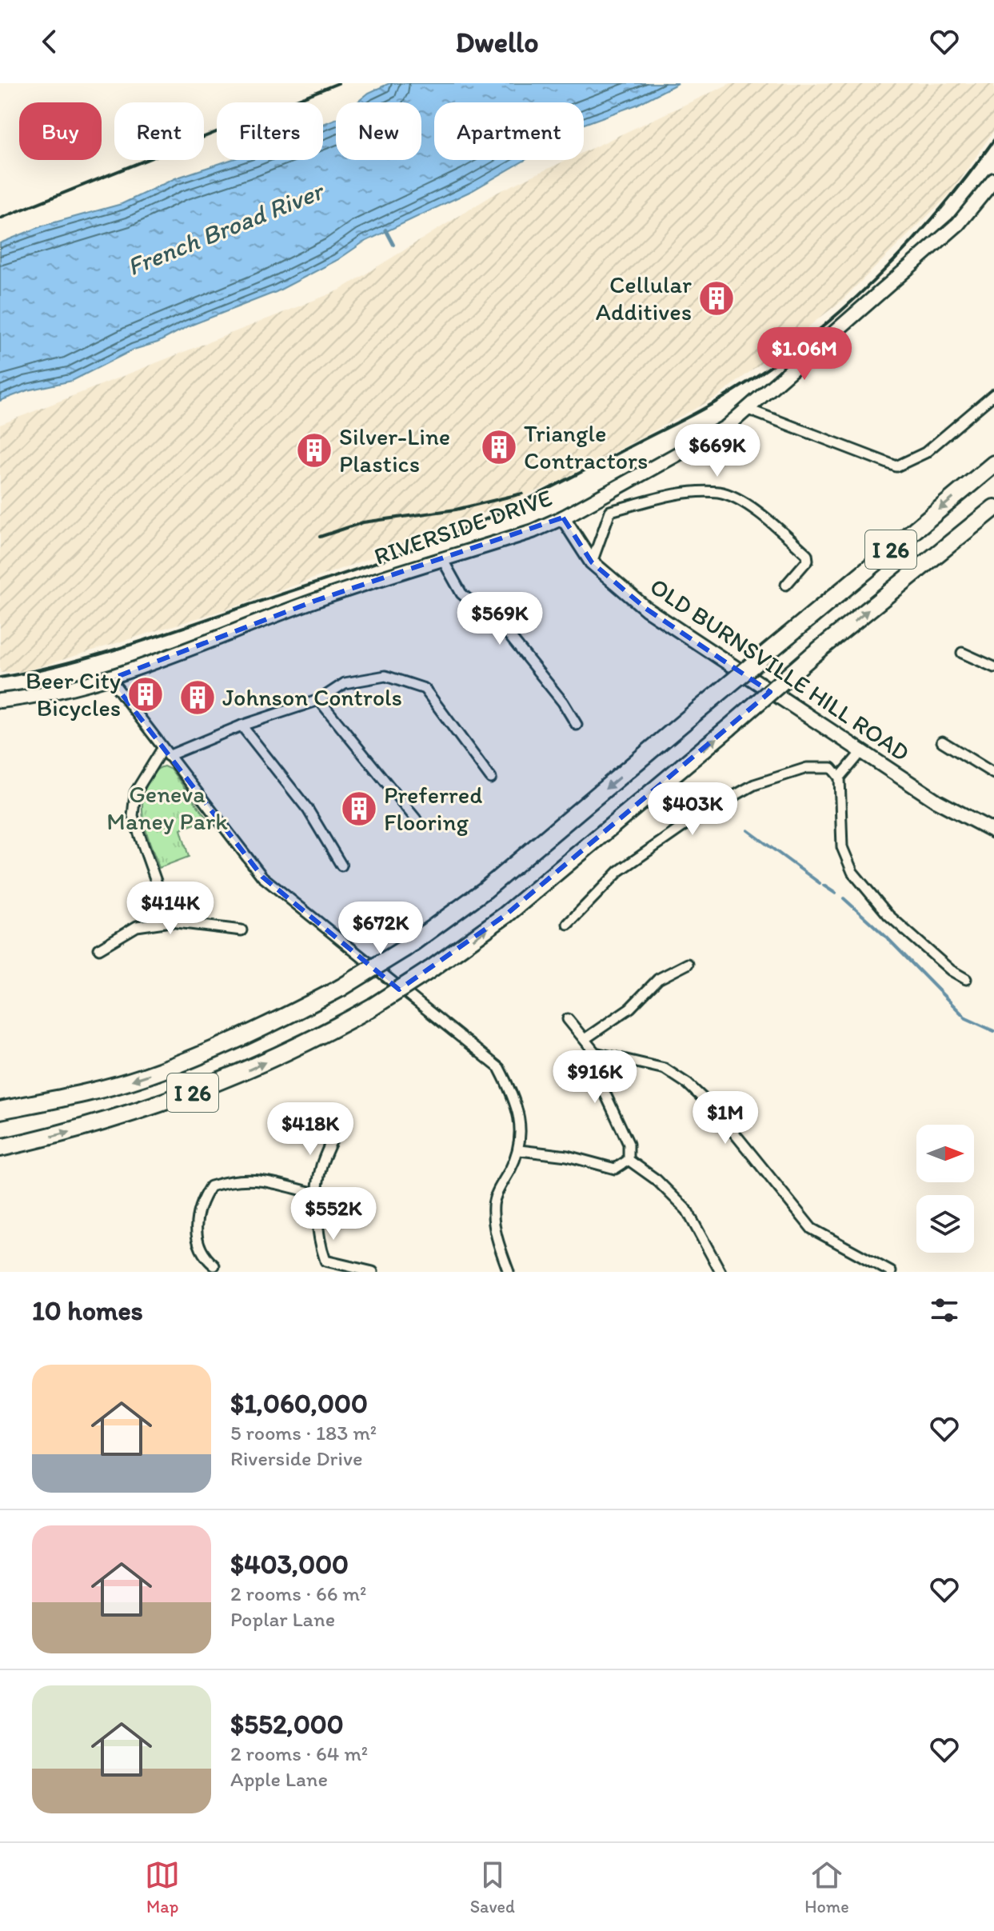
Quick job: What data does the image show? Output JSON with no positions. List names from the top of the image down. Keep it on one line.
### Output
{"streets":{"highway":["I 26"],"main road":["RIVERSIDE DRIVE","OLD BURNSVILLE HILL ROAD"]},"crossings":[["RIVERSIDE DRIVE","OLD BURNSVILLE HILL ROAD"]],"water":["French Broad River"],"parks":["Geneva Maney Park"],"places":{"building":["Cellular Additives","Triangle Contractors","Silver-Line Plastics","Beer City Bicycles","Johnson Controls","Preferred Flooring"]},"north":"right","page":{"header":"Dwello","chip":["Buy","Rent","Filters","New","Apartment"],"price":["$1.06M","$669K","$569K","$403K","$414K","$672K","$916K","$1M","$418K","$552K"],"heading":"10 homes","list":[{"name":"$1,060,000","note":"5 rooms · 183 m² · Riverside Drive"},{"name":"$403,000","note":"2 rooms · 66 m² · Poplar Lane"},{"name":"$552,000","note":"2 rooms · 64 m² · Apple Lane"}],"tabs":["Map","Saved","Home"]}}
